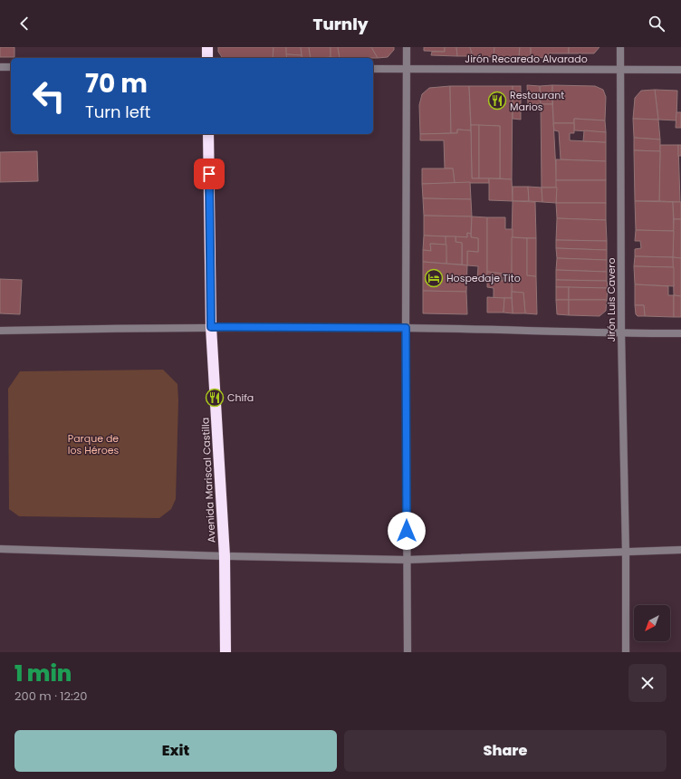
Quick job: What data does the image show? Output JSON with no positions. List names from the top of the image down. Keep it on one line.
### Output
{"streets":{"highway":["Avenida Mariscal Castilla"],"street":["Jirón Recaredo Alvarado","Jirón Luis Cavero"]},"crossings":[["Jirón Recaredo Alvarado","Jirón Luis Cavero"]],"parks":["Parque de los Héroes"],"places":{"restaurant":["Restaurant Marios","Chifa"],"hotel":["Hospedaje Tito"]},"north":"bottom left","page":{"header":"Turnly","turn":["70 m","Turn left"],"heading":["1 min","200 m · 12:20"],"buttons":["Exit","Share"]}}
